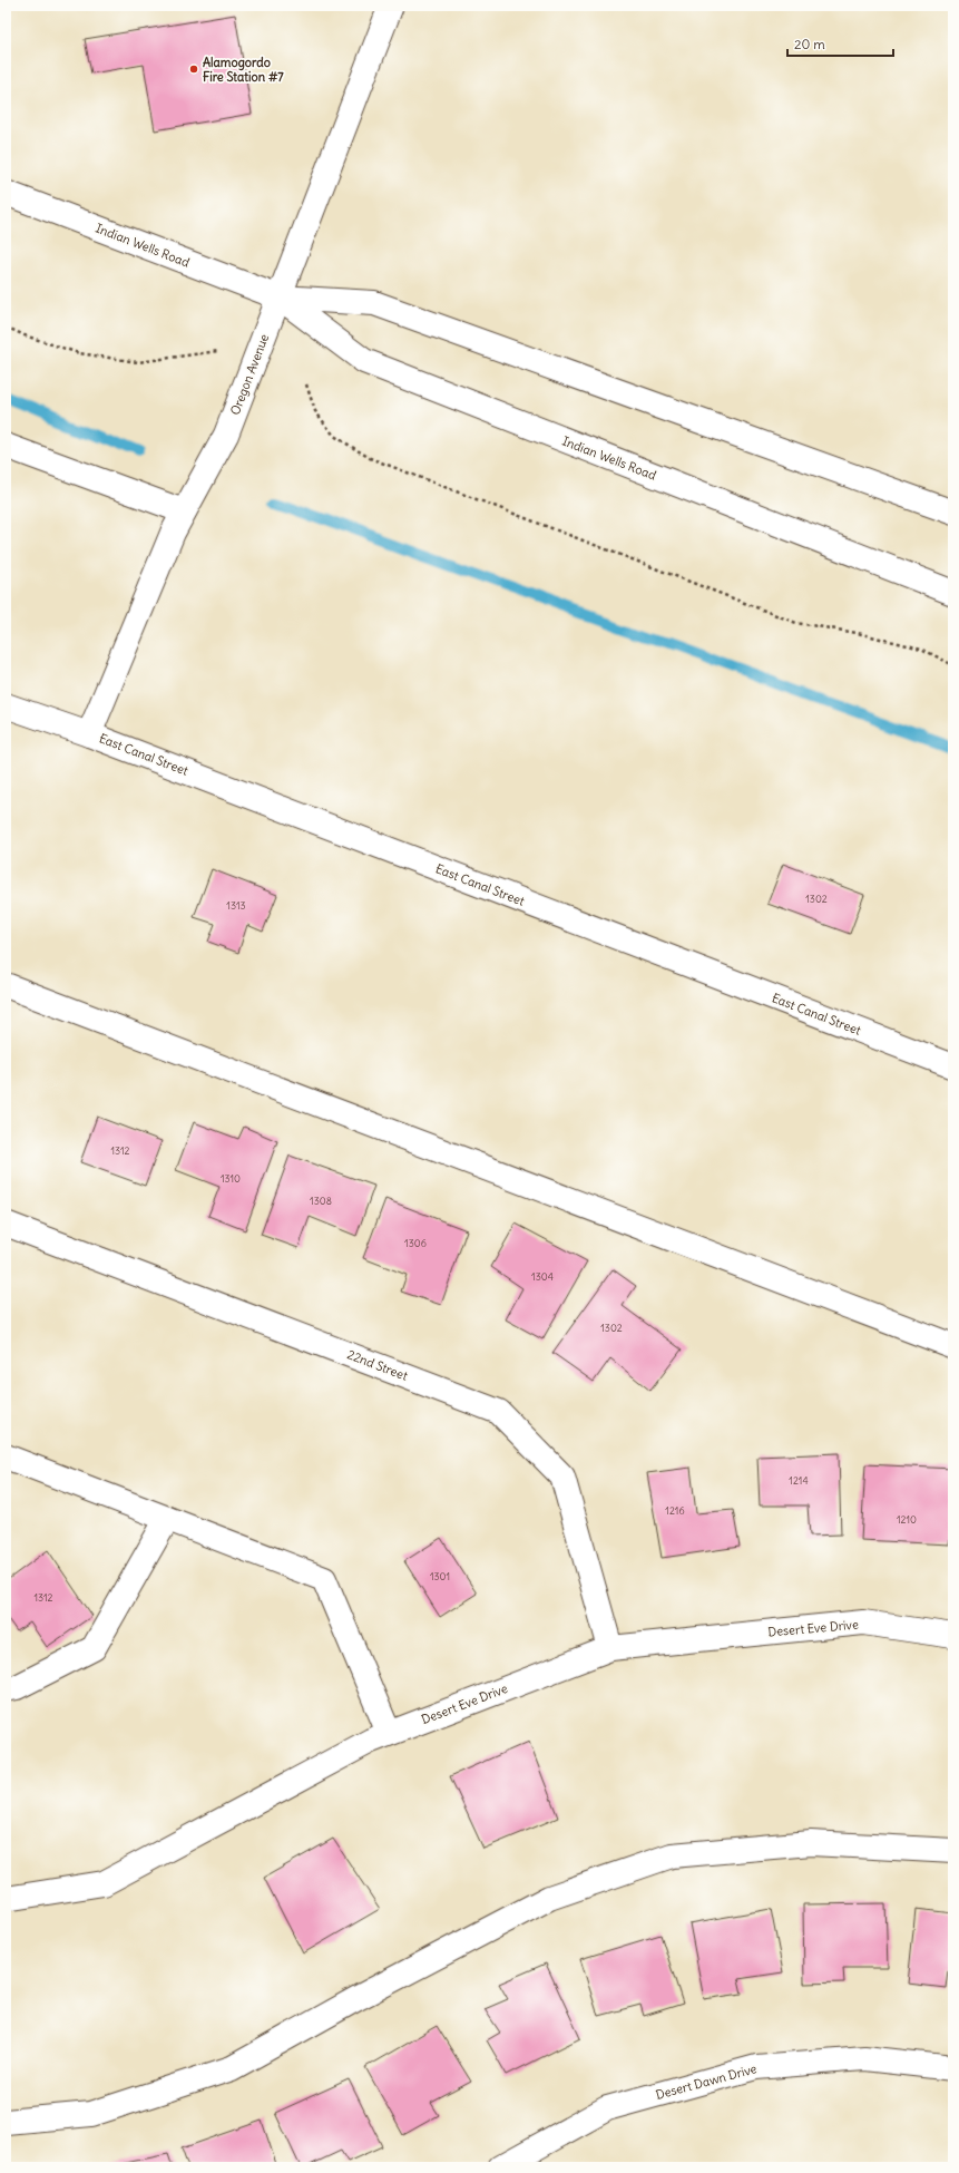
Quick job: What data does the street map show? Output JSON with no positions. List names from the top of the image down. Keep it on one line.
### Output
{"streets":{"street":["Indian Wells Road","Oregon Avenue","East Canal Street","22nd Street","Desert Eve Drive","Desert Dawn Drive"]},"crossings":[["Indian Wells Road","Oregon Avenue"],["Oregon Avenue","East Canal Street"],["22nd Street","Desert Eve Drive"]],"places":["Alamogordo Fire Station #7"],"house_numbers":["1302","1313","1312","1310","1308","1306","1304","1302","1214","1216","1210","1301","1312"],"scale_bar":"20 m"}
